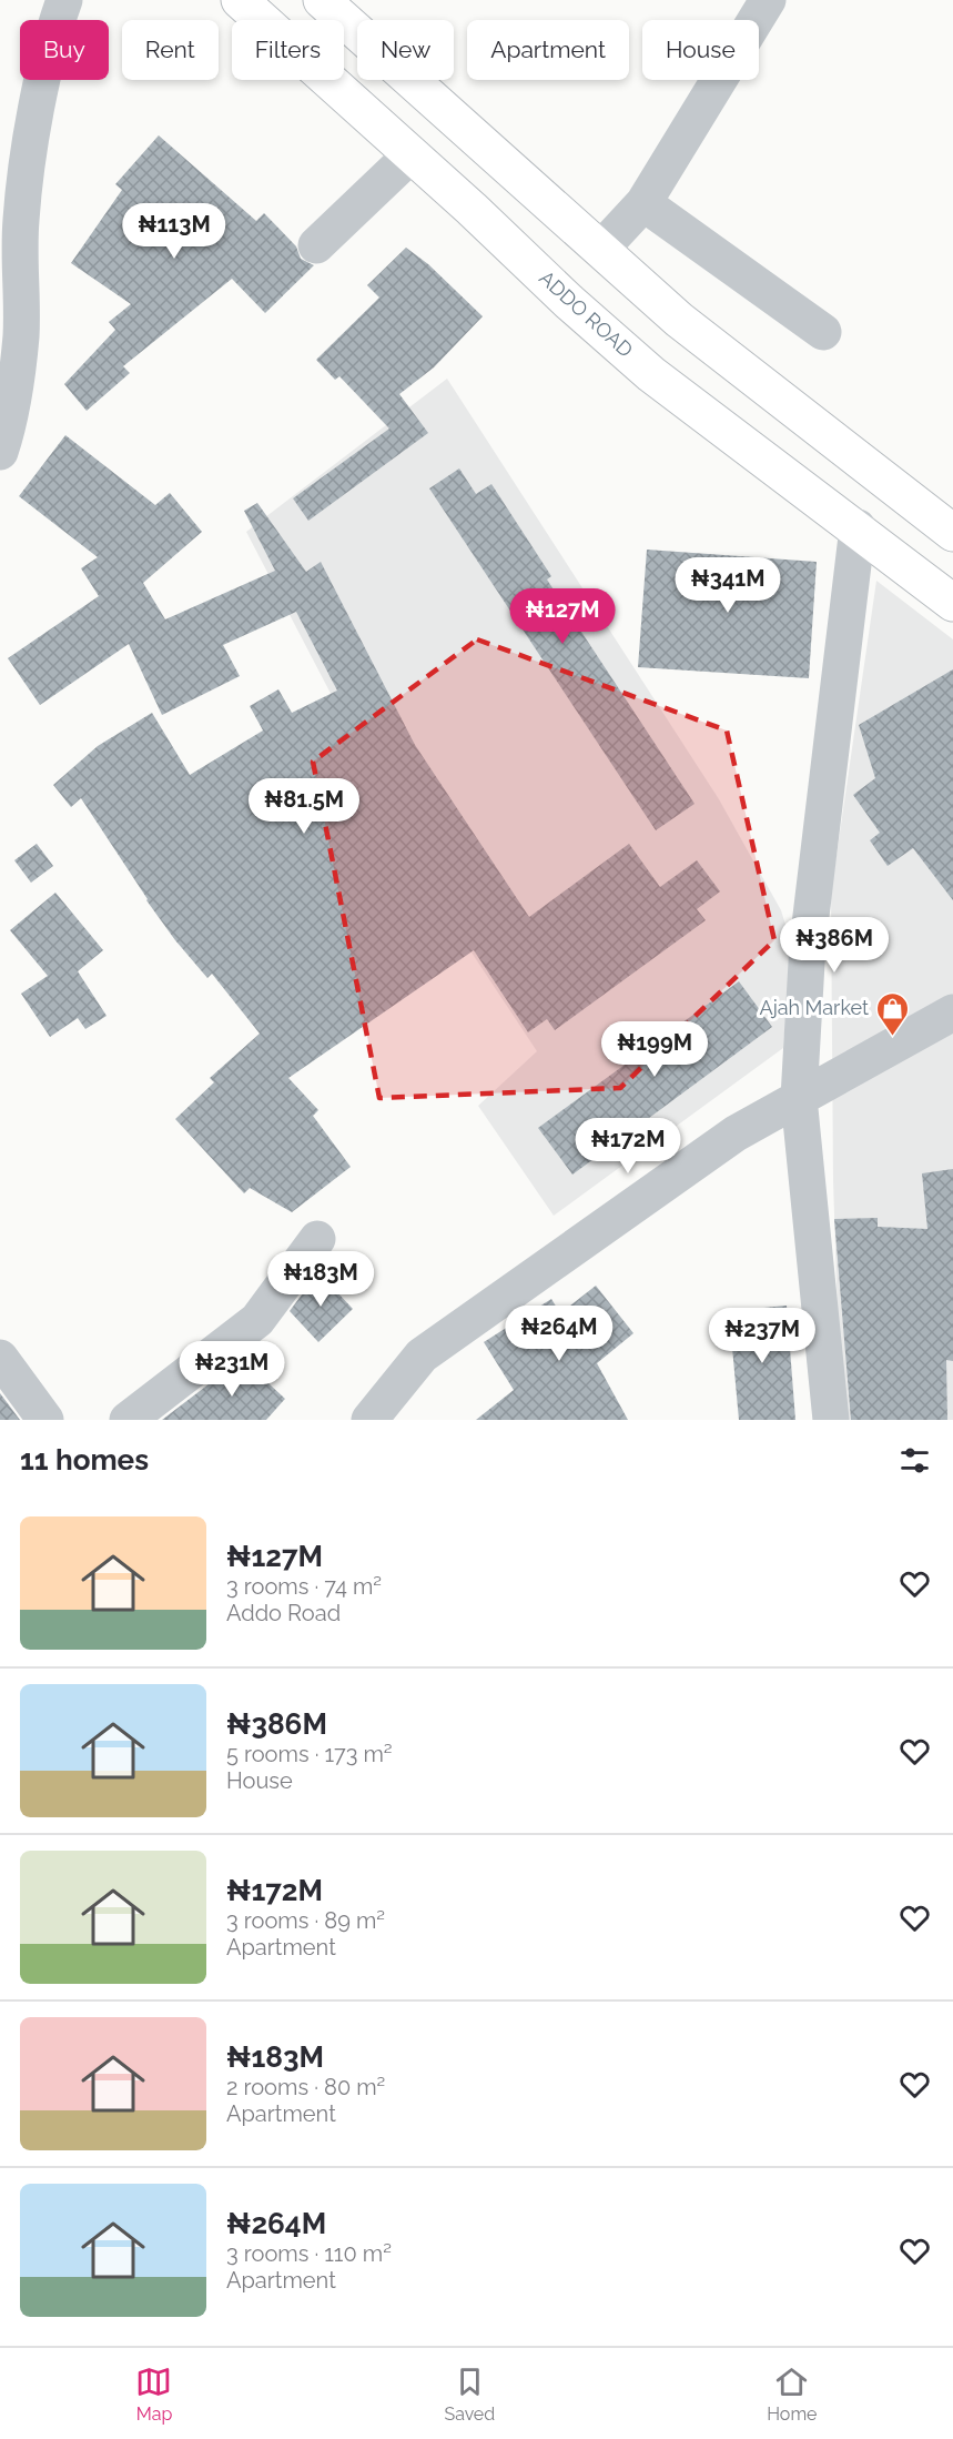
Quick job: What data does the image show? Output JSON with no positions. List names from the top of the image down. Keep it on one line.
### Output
{"streets":{"main road":["ADDO ROAD"]},"places":{"shop":["Ajah Market"]},"page":{"chip":["Buy","Rent","Filters","New","Apartment","House"],"price":["₦113M","₦341M","₦127M","₦81.5M","₦386M","₦199M","₦172M","₦183M","₦264M","₦237M","₦231M"],"heading":"11 homes","list":[{"name":"₦127M","note":"3 rooms · 74 m² · Addo Road"},{"name":"₦386M","note":"5 rooms · 173 m² · House"},{"name":"₦172M","note":"3 rooms · 89 m² · Apartment"},{"name":"₦183M","note":"2 rooms · 80 m² · Apartment"},{"name":"₦264M","note":"3 rooms · 110 m² · Apartment"}],"tabs":["Map","Saved","Home"]}}
